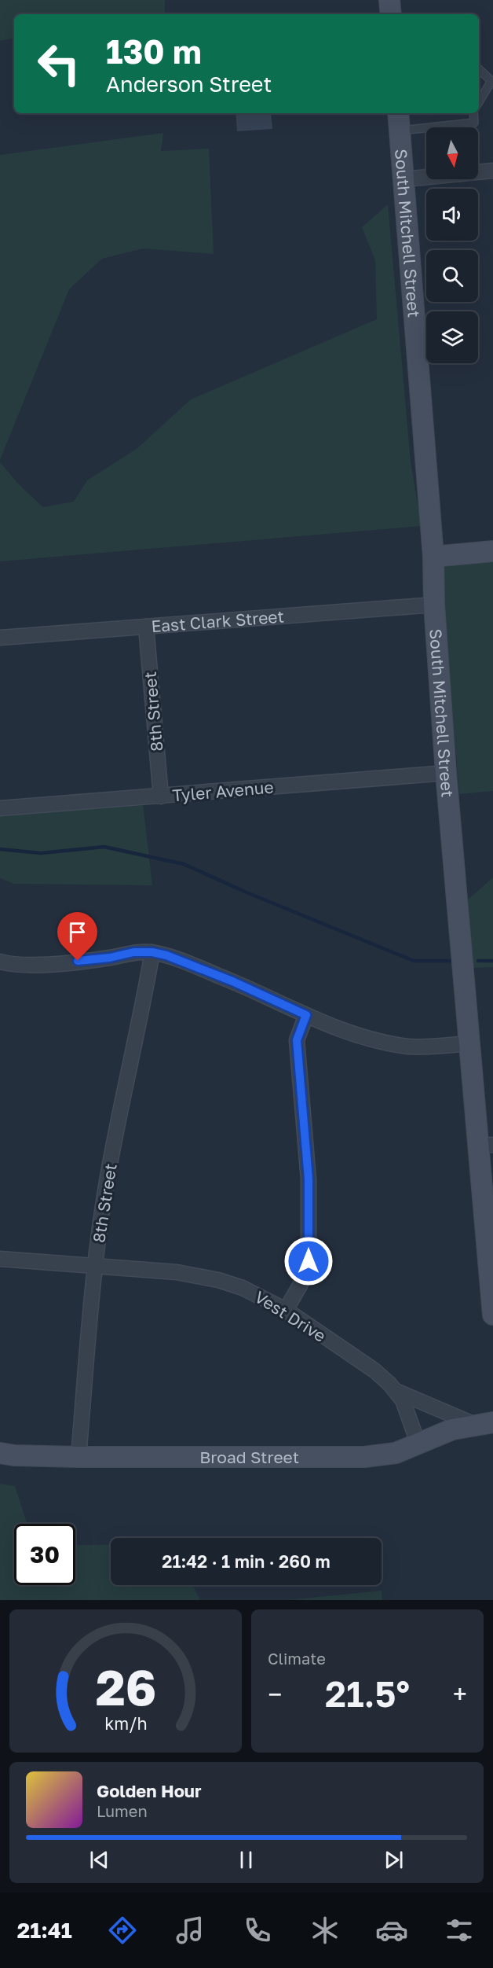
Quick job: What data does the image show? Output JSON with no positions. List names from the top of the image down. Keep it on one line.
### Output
{"streets":{"street":["South Mitchell Street","East Clark Street","8th Street","Tyler Avenue","Vest Drive","Broad Street"]},"crossings":[["South Mitchell Street","East Clark Street"],["South Mitchell Street","Tyler Avenue"],["East Clark Street","8th Street"],["8th Street","Tyler Avenue"],["8th Street","Vest Drive"],["8th Street","Broad Street"],["Vest Drive","Broad Street"]],"north":"bottom","page":{"turn":["130 m","Anderson Street"],"limit":"30","trip":"21:42 · 1 min · 260 m","tile":"Climate","heat":["−","21.5°","+"],"song":["Golden Hour","Lumen"],"tabs":"21:41","gauge":["26","km/h"]}}
